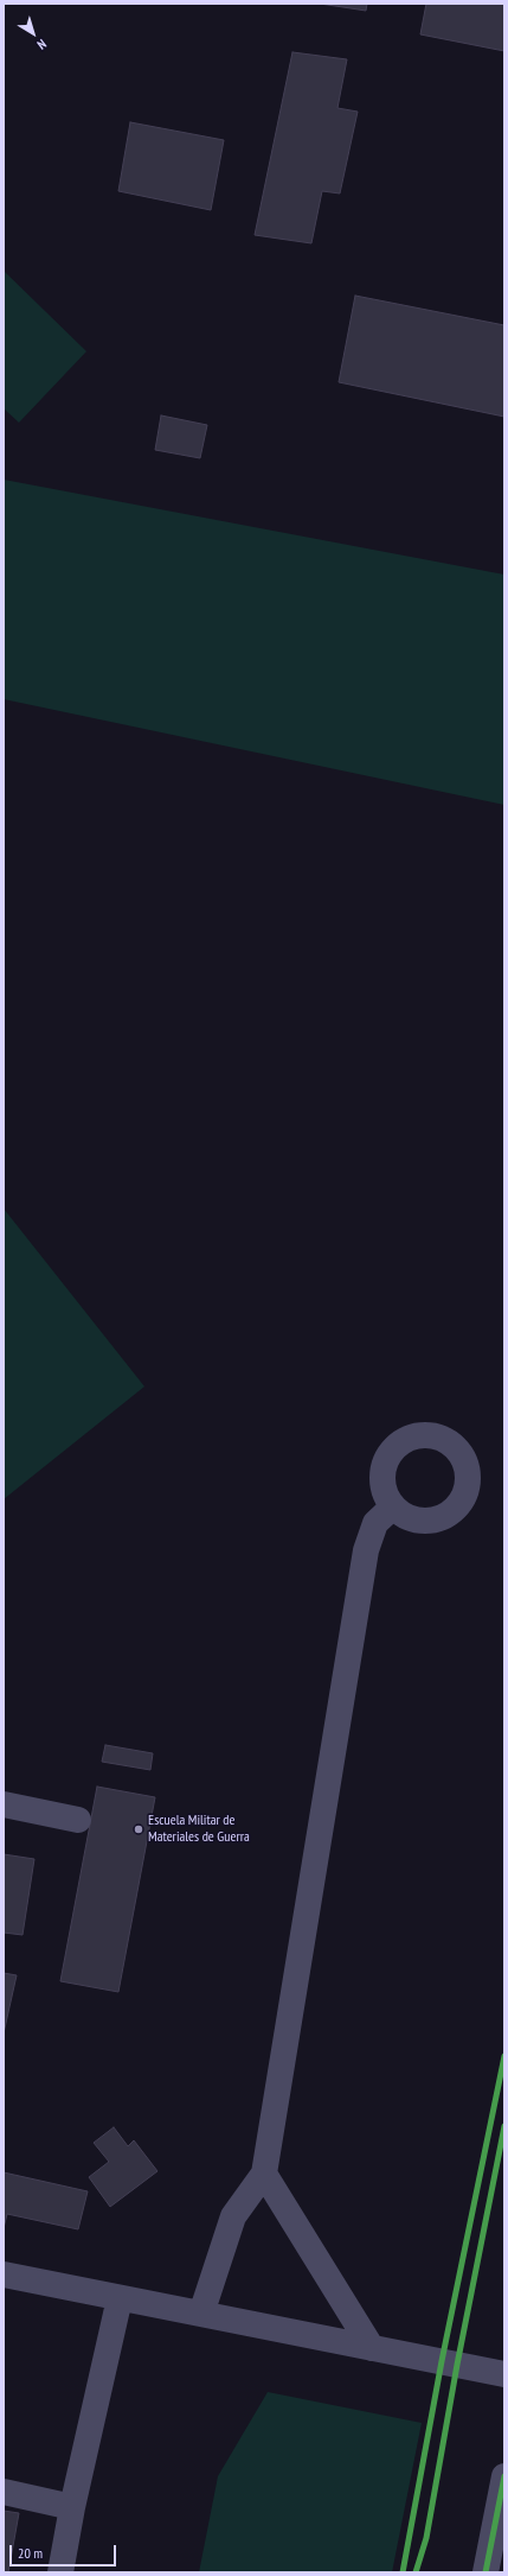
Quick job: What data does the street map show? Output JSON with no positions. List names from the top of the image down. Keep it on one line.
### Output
{"places":["Escuela Militar de Materiales de Guerra"],"scale_bar":"20 m","north":"bottom right"}
